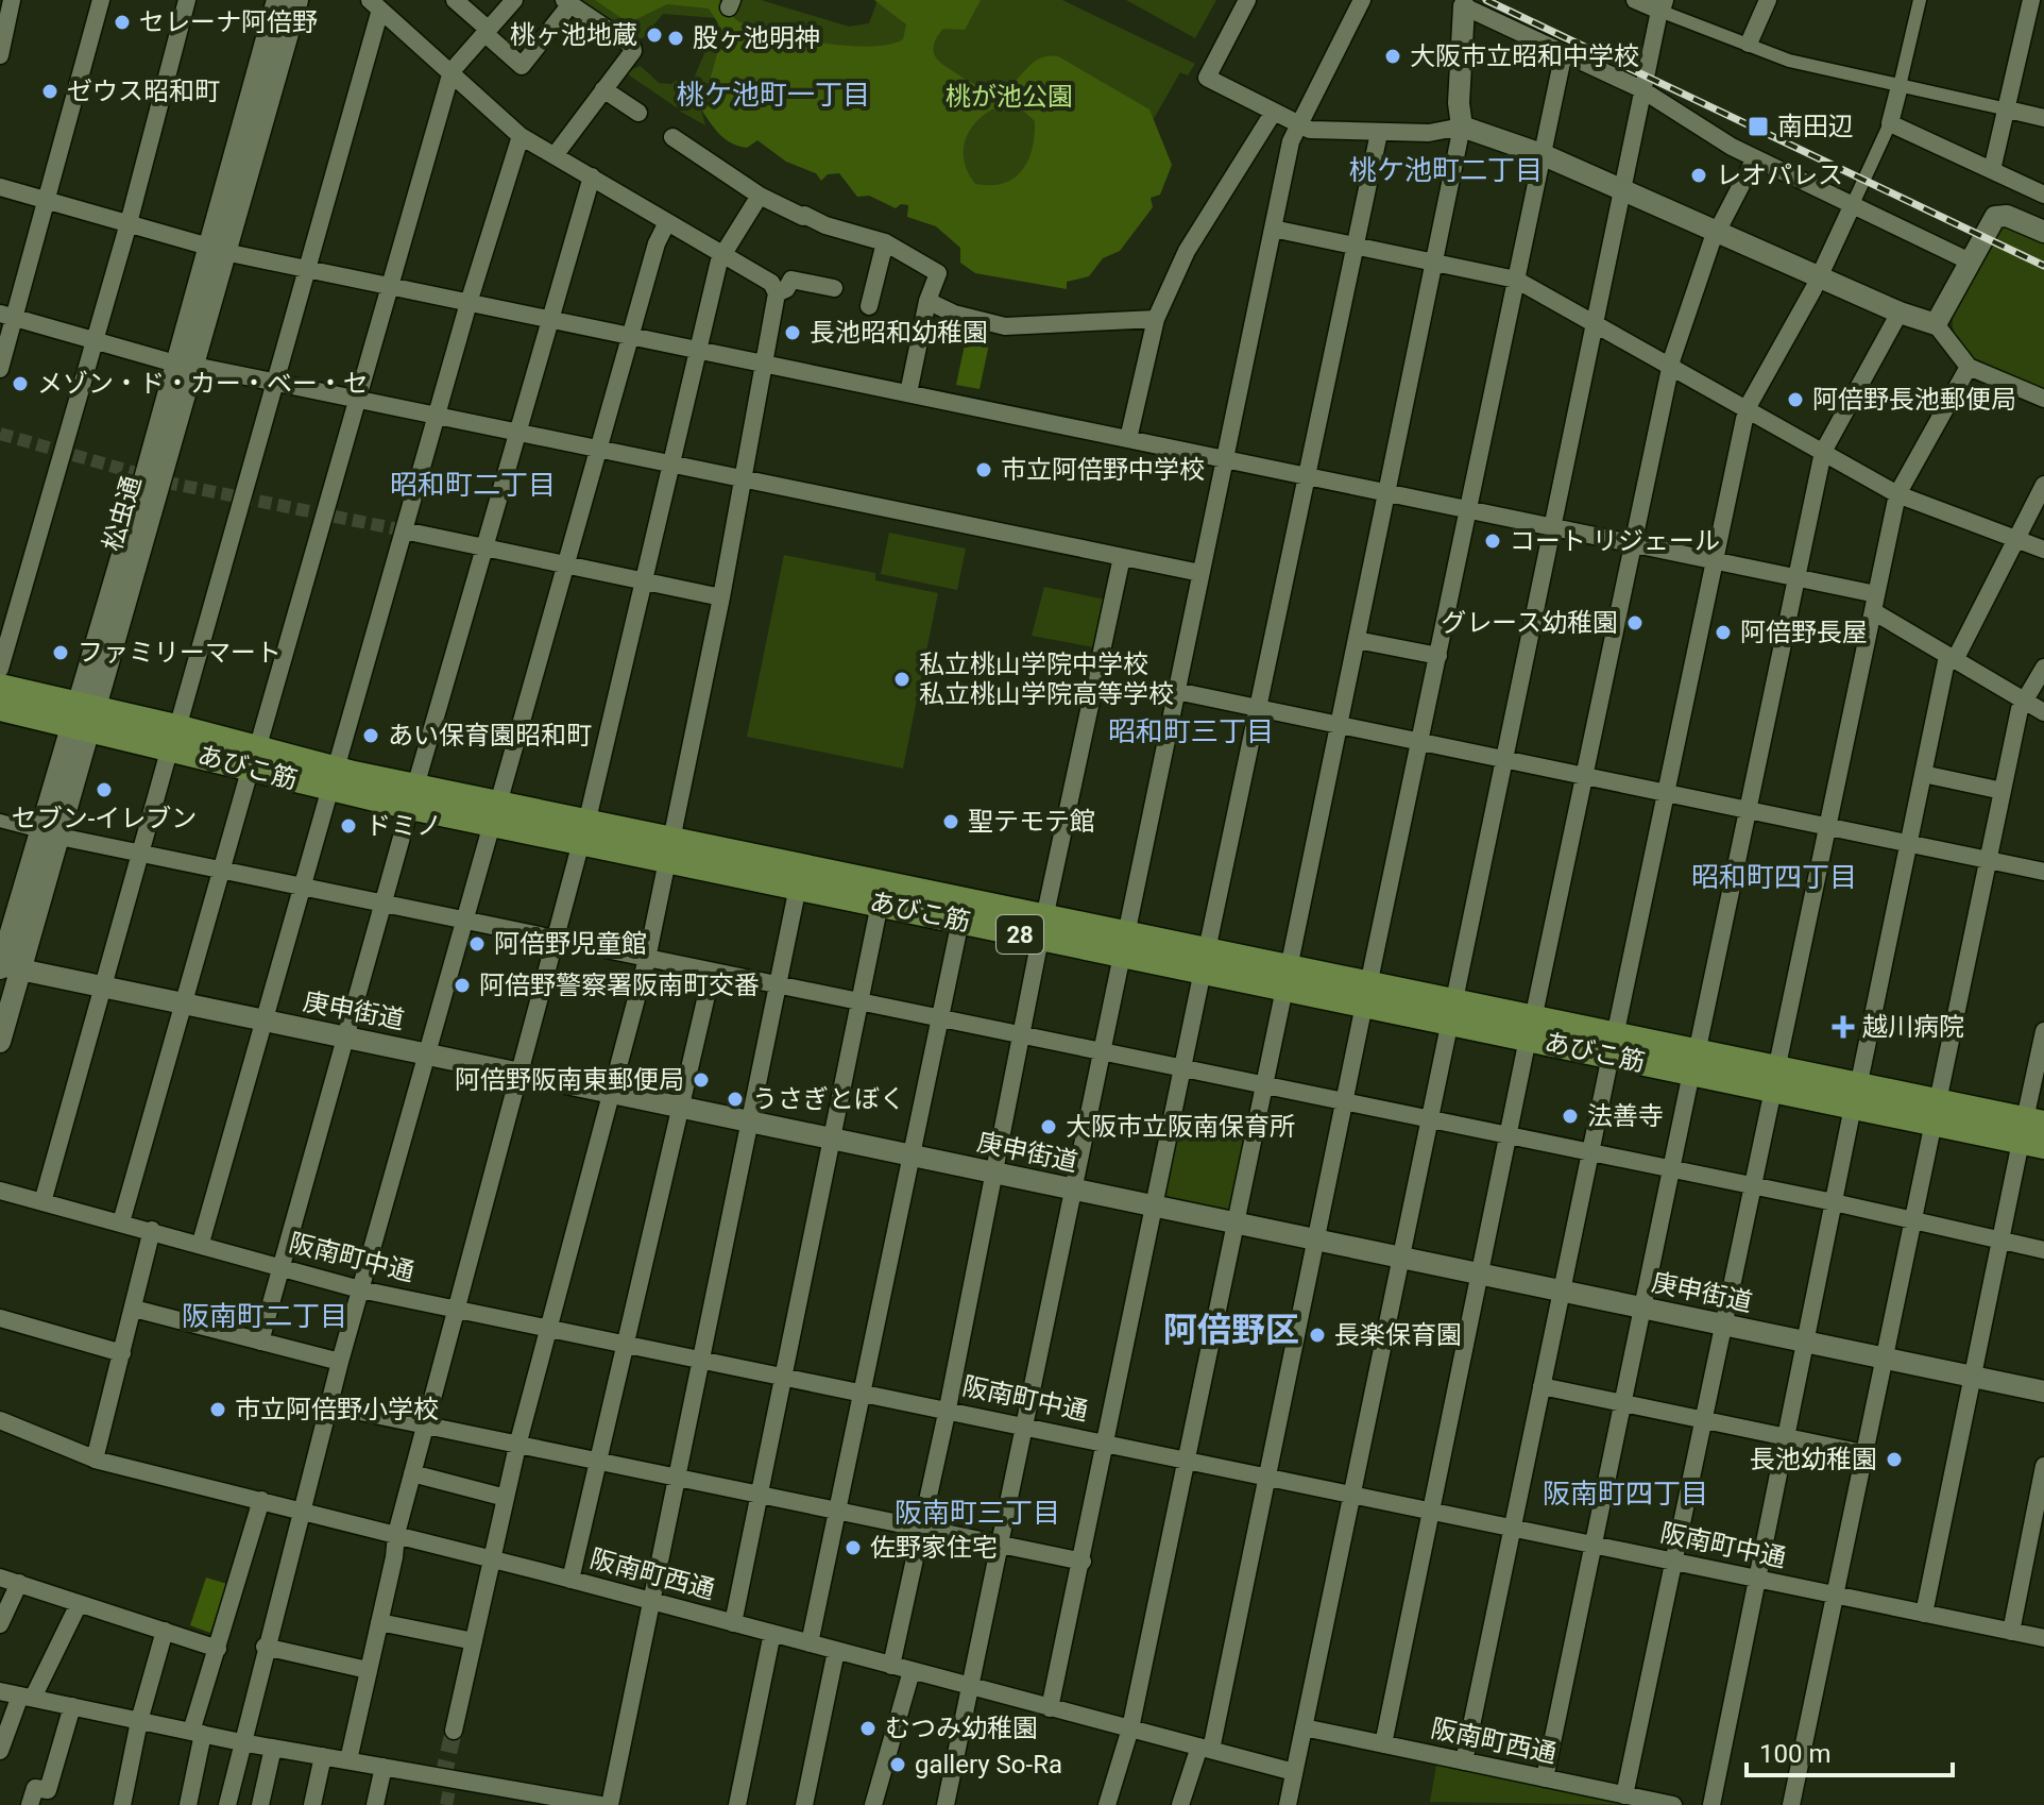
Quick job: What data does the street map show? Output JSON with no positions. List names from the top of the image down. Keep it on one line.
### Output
{"streets":{"main road":["あびこ筋","28"],"street":["松虫通","庚申街道","阪南町中通","阪南町西通"]},"crossings":[["松虫通","あびこ筋"],["松虫通","庚申街道"]],"districts":["桃ケ池町一丁目","桃ケ池町二丁目","昭和町二丁目","昭和町三丁目","昭和町四丁目","阪南町二丁目","阿倍野区","阪南町四丁目","阪南町三丁目"],"parks":["桃が池公園"],"places":{"other":["セレーナ阿倍野","桃ヶ池地蔵","股ヶ池明神","大阪市立昭和中学校","ゼウス昭和町","レオパレス","長池昭和幼稚園","メゾン・ド・カー・ベー・セ","阿倍野長池郵便局","市立阿倍野中学校","コート リジェール","グレース幼稚園","阿倍野長屋","ファミリーマート","私立桃山学院中学校 私立桃山学院高等学校","あい保育園昭和町","セブン-イレブン","聖テモテ館","ドミノ","阿倍野児童館","阿倍野警察署阪南町交番","阿倍野阪南東郵便局","うさぎとぼく","法善寺","大阪市立阪南保育所","長楽保育園","市立阿倍野小学校","長池幼稚園","佐野家住宅","むつみ幼稚園","gallery So-Ra"],"transit":["南田辺"],"health":["越川病院"]},"scale_bar":"100 m"}
